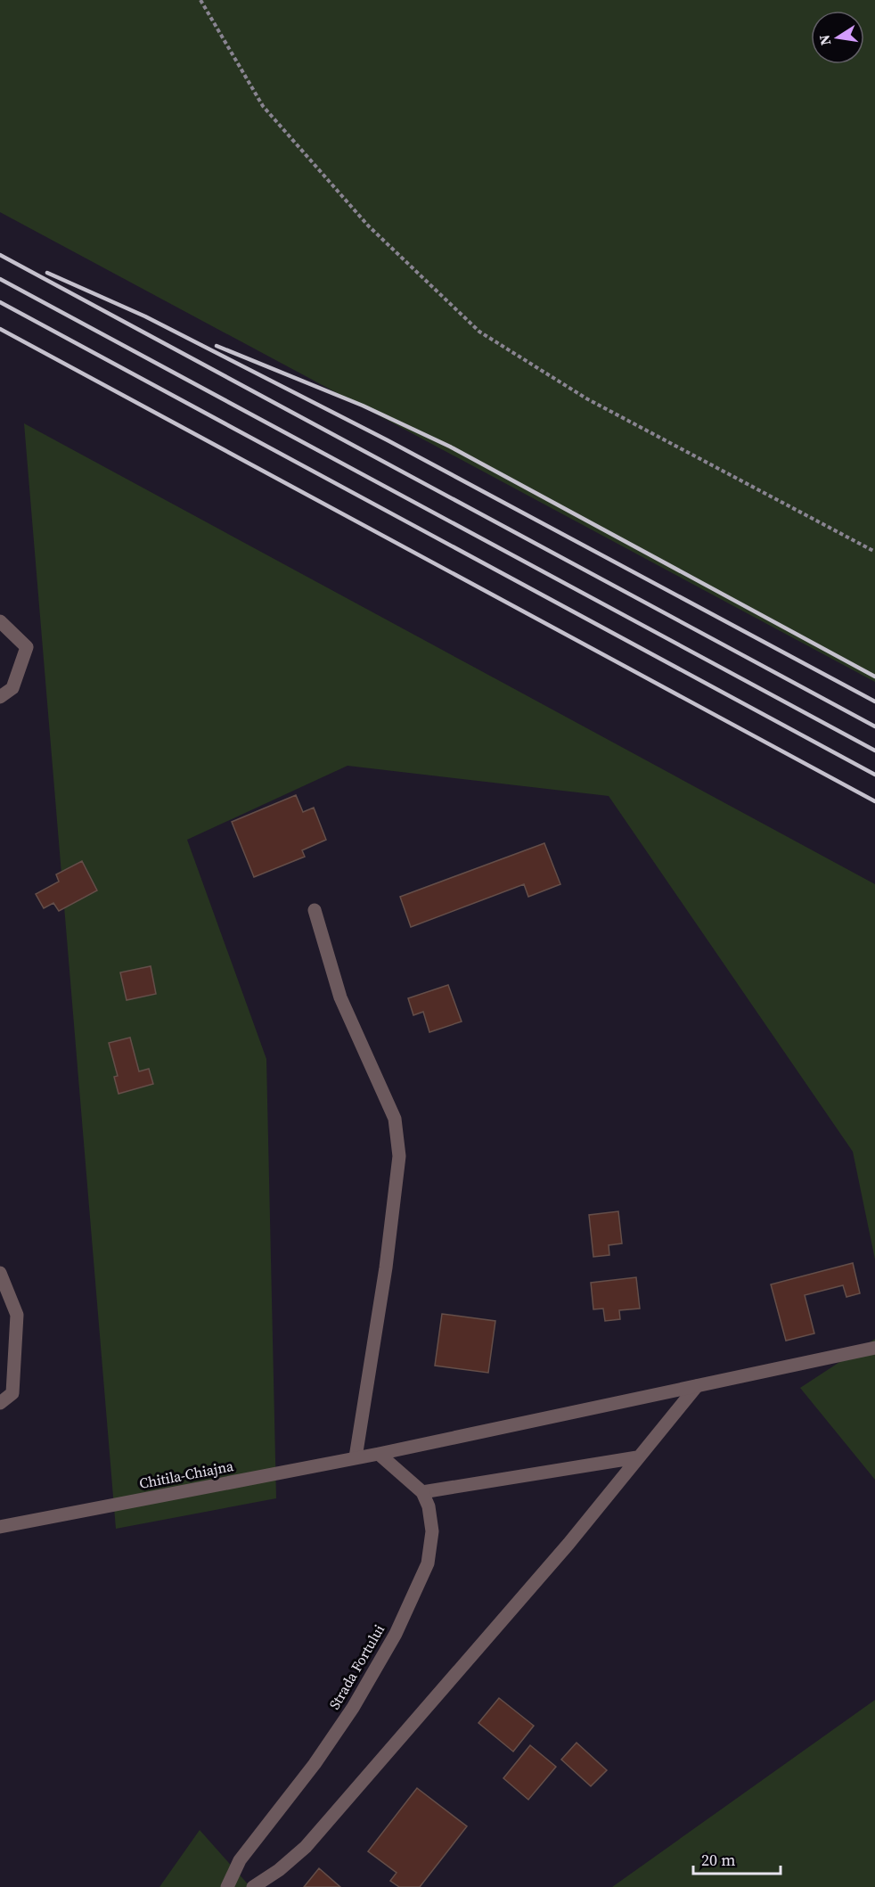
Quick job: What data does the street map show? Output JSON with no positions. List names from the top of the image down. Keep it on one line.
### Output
{"streets":{"street":["Chitila-Chiajna","Strada Fortului"]},"crossings":[["Chitila-Chiajna","Strada Fortului"]],"scale_bar":"20 m","north":"left"}
